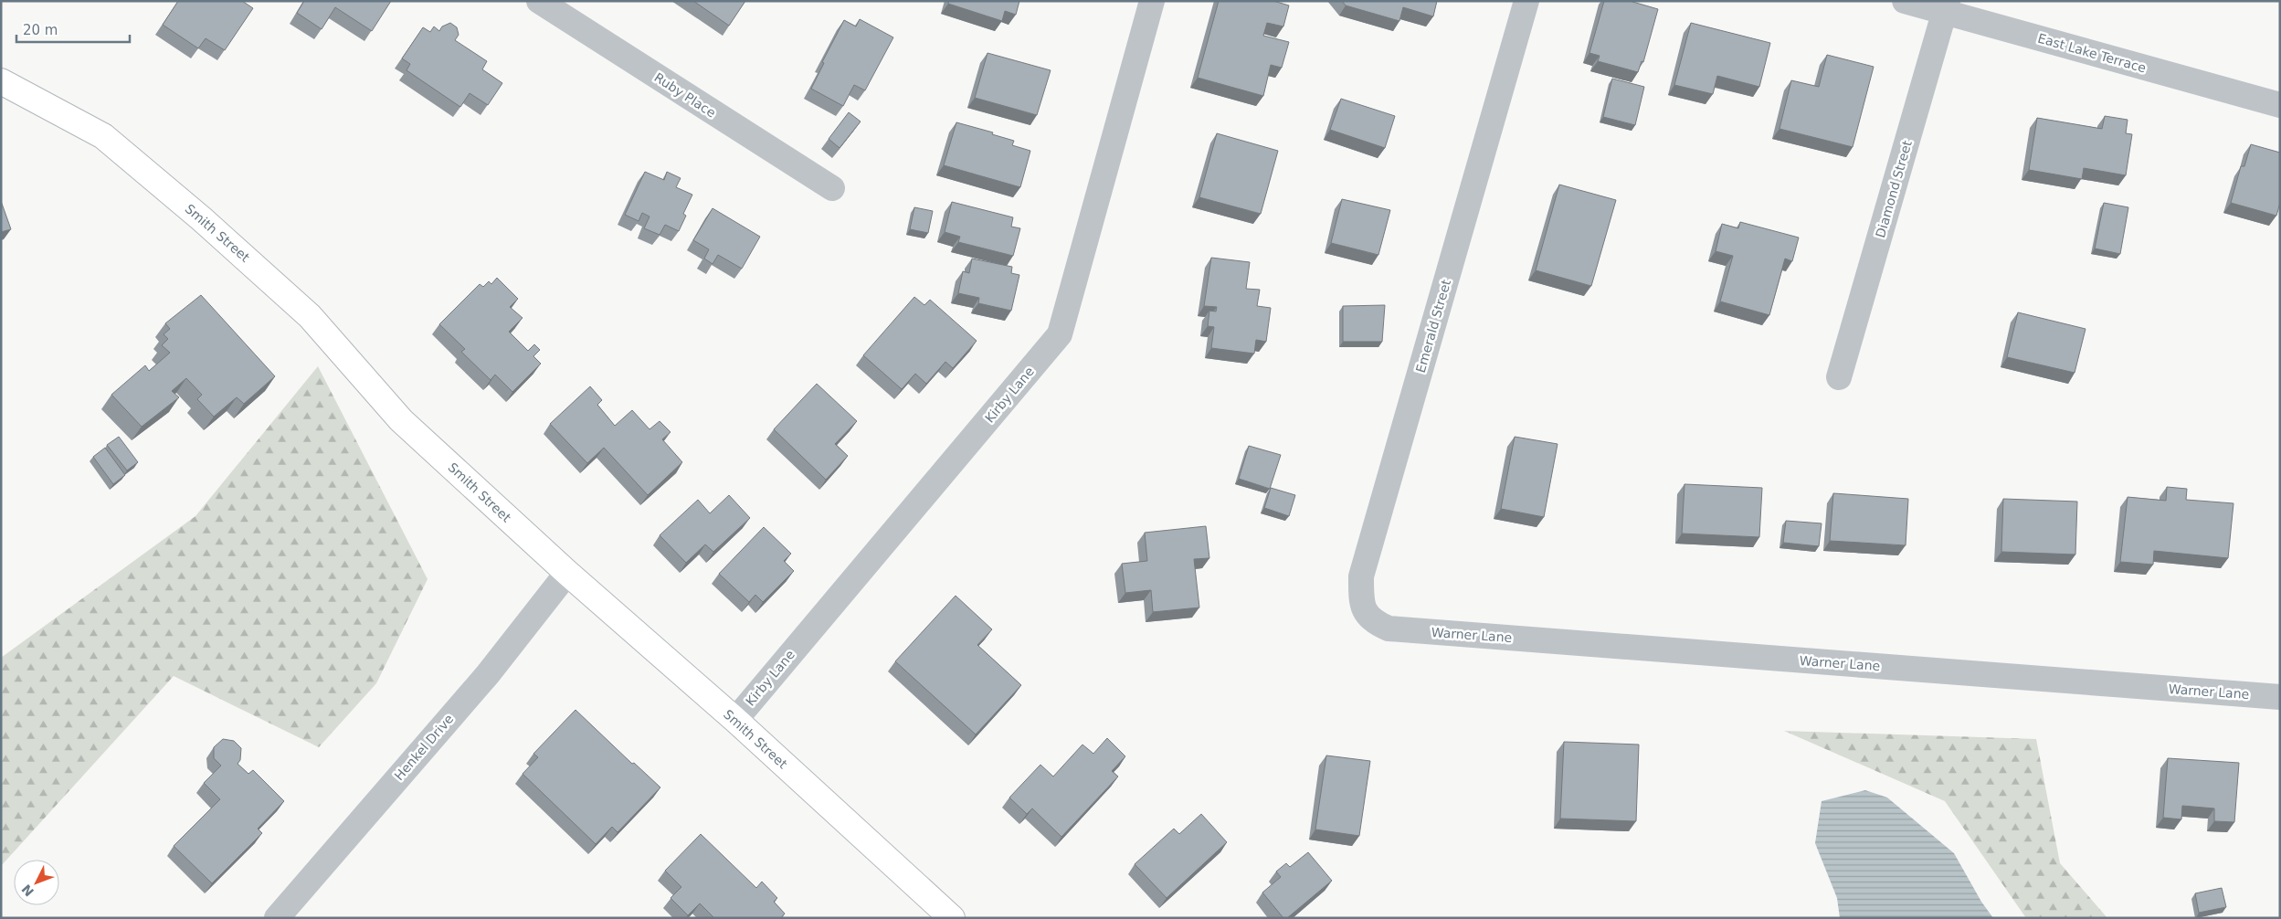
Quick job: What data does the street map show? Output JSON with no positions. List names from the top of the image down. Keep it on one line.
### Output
{"streets":{"street":["East Lake Terrace","Ruby Place","Diamond Street","Smith Street","Emerald Street","Kirby Lane","Warner Lane","Henkel Drive"]},"crossings":[["East Lake Terrace","Diamond Street"],["Smith Street","Kirby Lane"],["Smith Street","Henkel Drive"],["Emerald Street","Warner Lane"]],"scale_bar":"20 m","north":"bottom left"}
